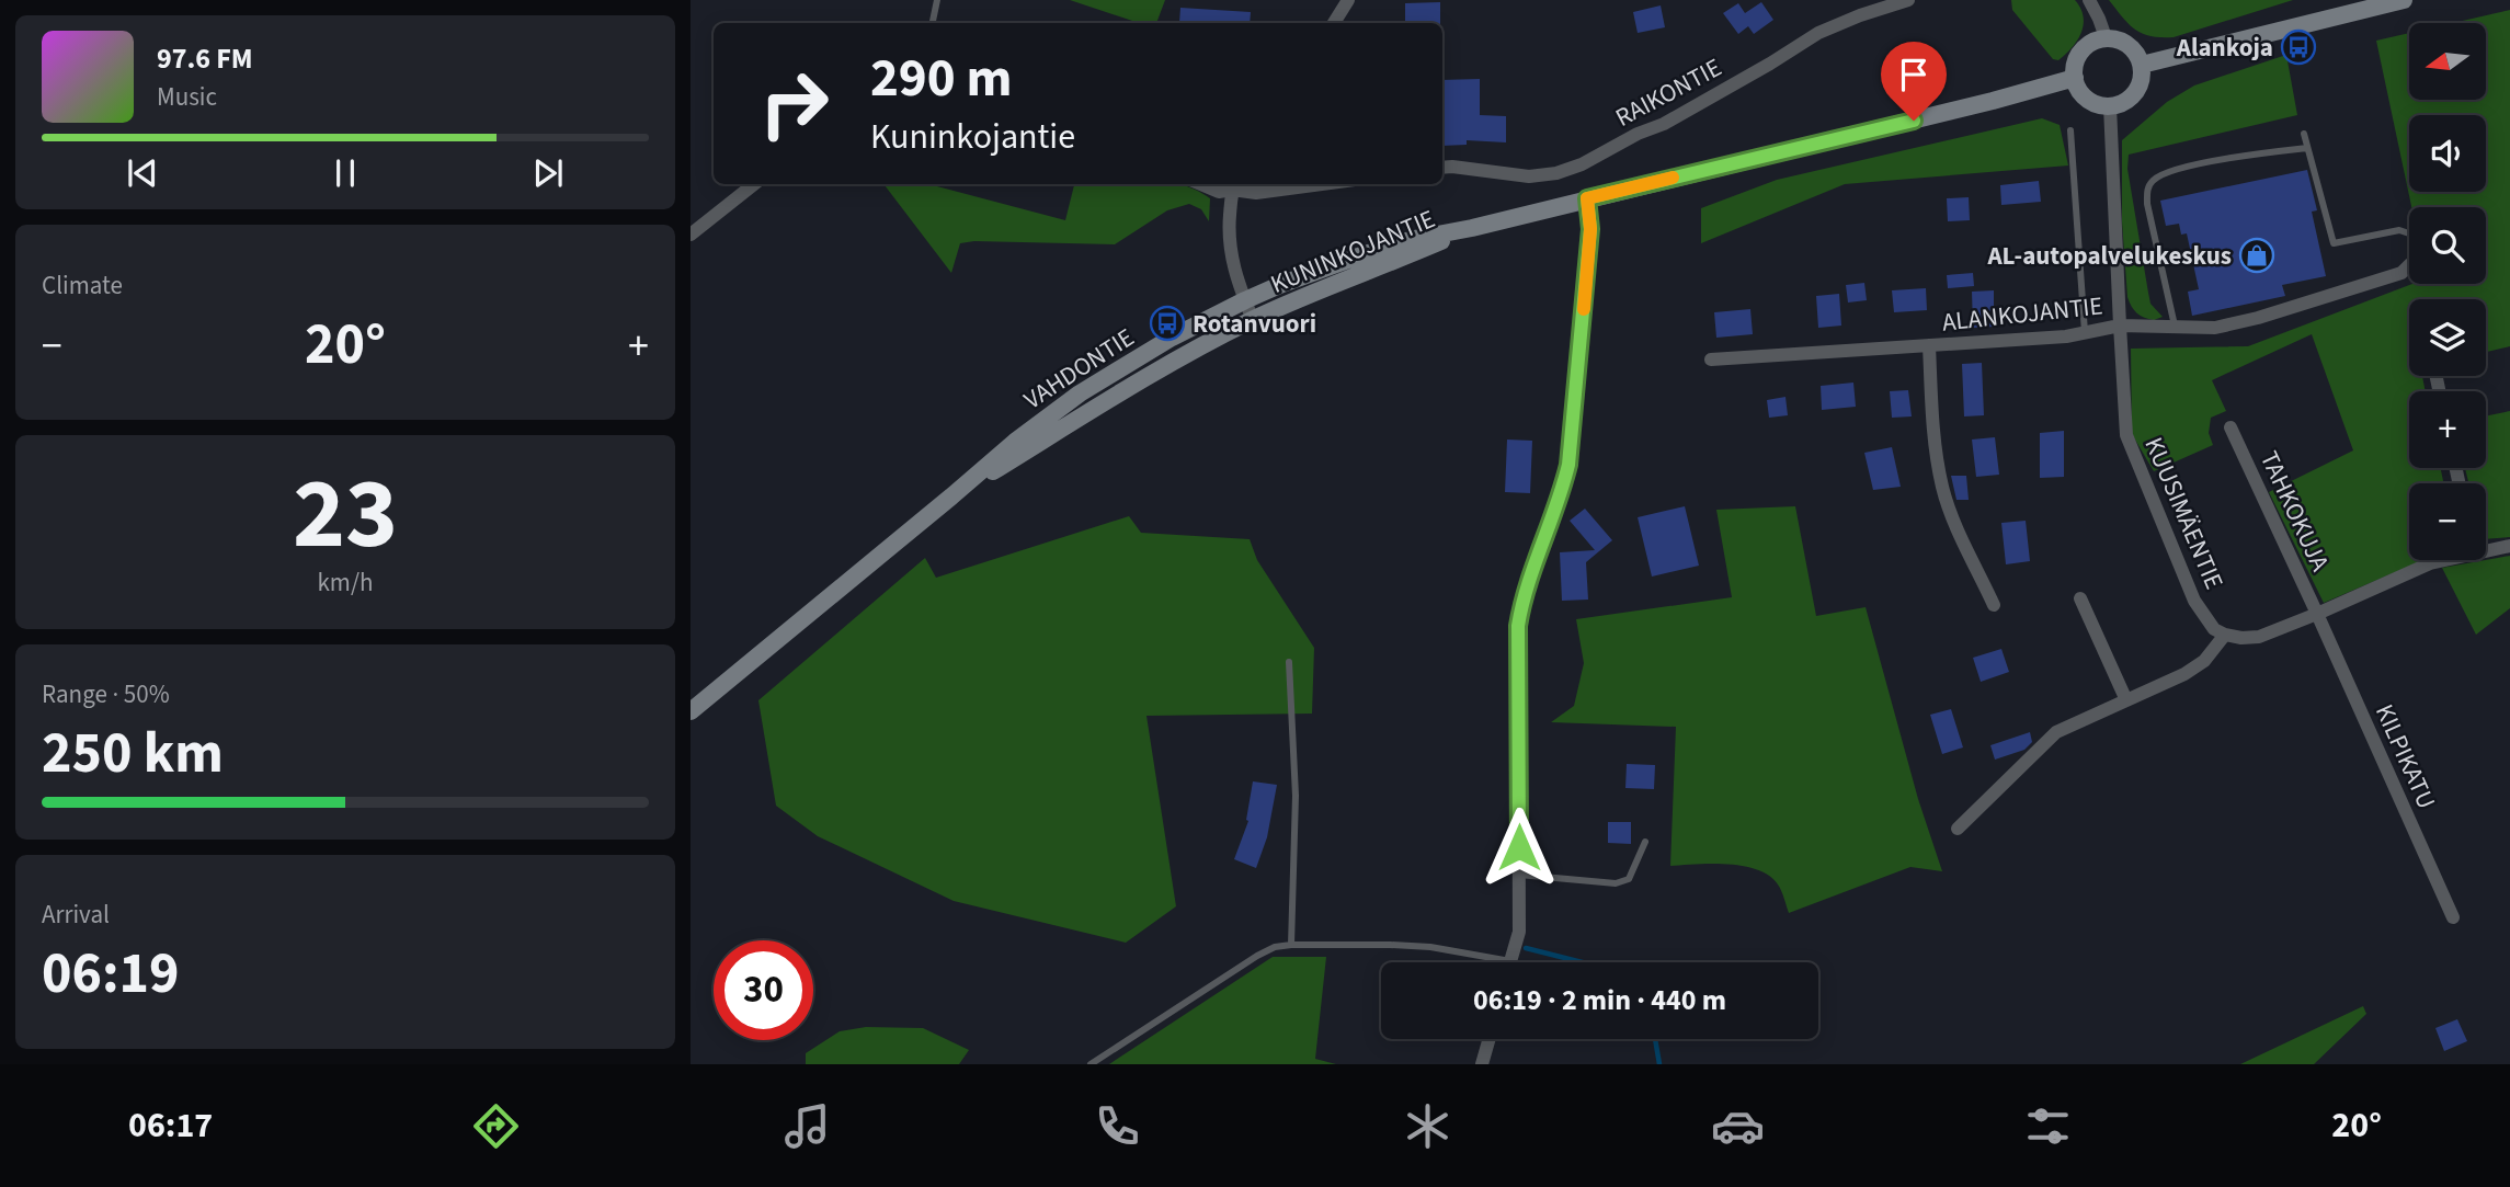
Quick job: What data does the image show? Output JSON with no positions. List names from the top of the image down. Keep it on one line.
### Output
{"streets":{"main road":["KUNINKOJANTIE","VAHDONTIE"],"street":["RAIKONTIE","ALANKOJANTIE","TAHKOKUJA","KUUSIMÄENTIE","KILPIKATU"]},"crossings":[["KUNINKOJANTIE","ALANKOJANTIE"],["KUNINKOJANTIE","VAHDONTIE"],["ALANKOJANTIE","KUUSIMÄENTIE"],["TAHKOKUJA","KILPIKATU"]],"places":{"bus stop":["Alankoja","Rotanvuori"],"shop":["AL-autopalvelukeskus"]},"north":"left","page":{"map_buttons":["+","−"],"turn":["290 m","Kuninkojantie"],"song":["97.6 FM","Music"],"tile":["Climate",["23","km/h"],["Range · 50%","250 km"],["Arrival","06:19"]],"heat":["−","20°","+"],"limit":"30","trip":"06:19 · 2 min · 440 m","tabs":["06:17","20°"]}}
